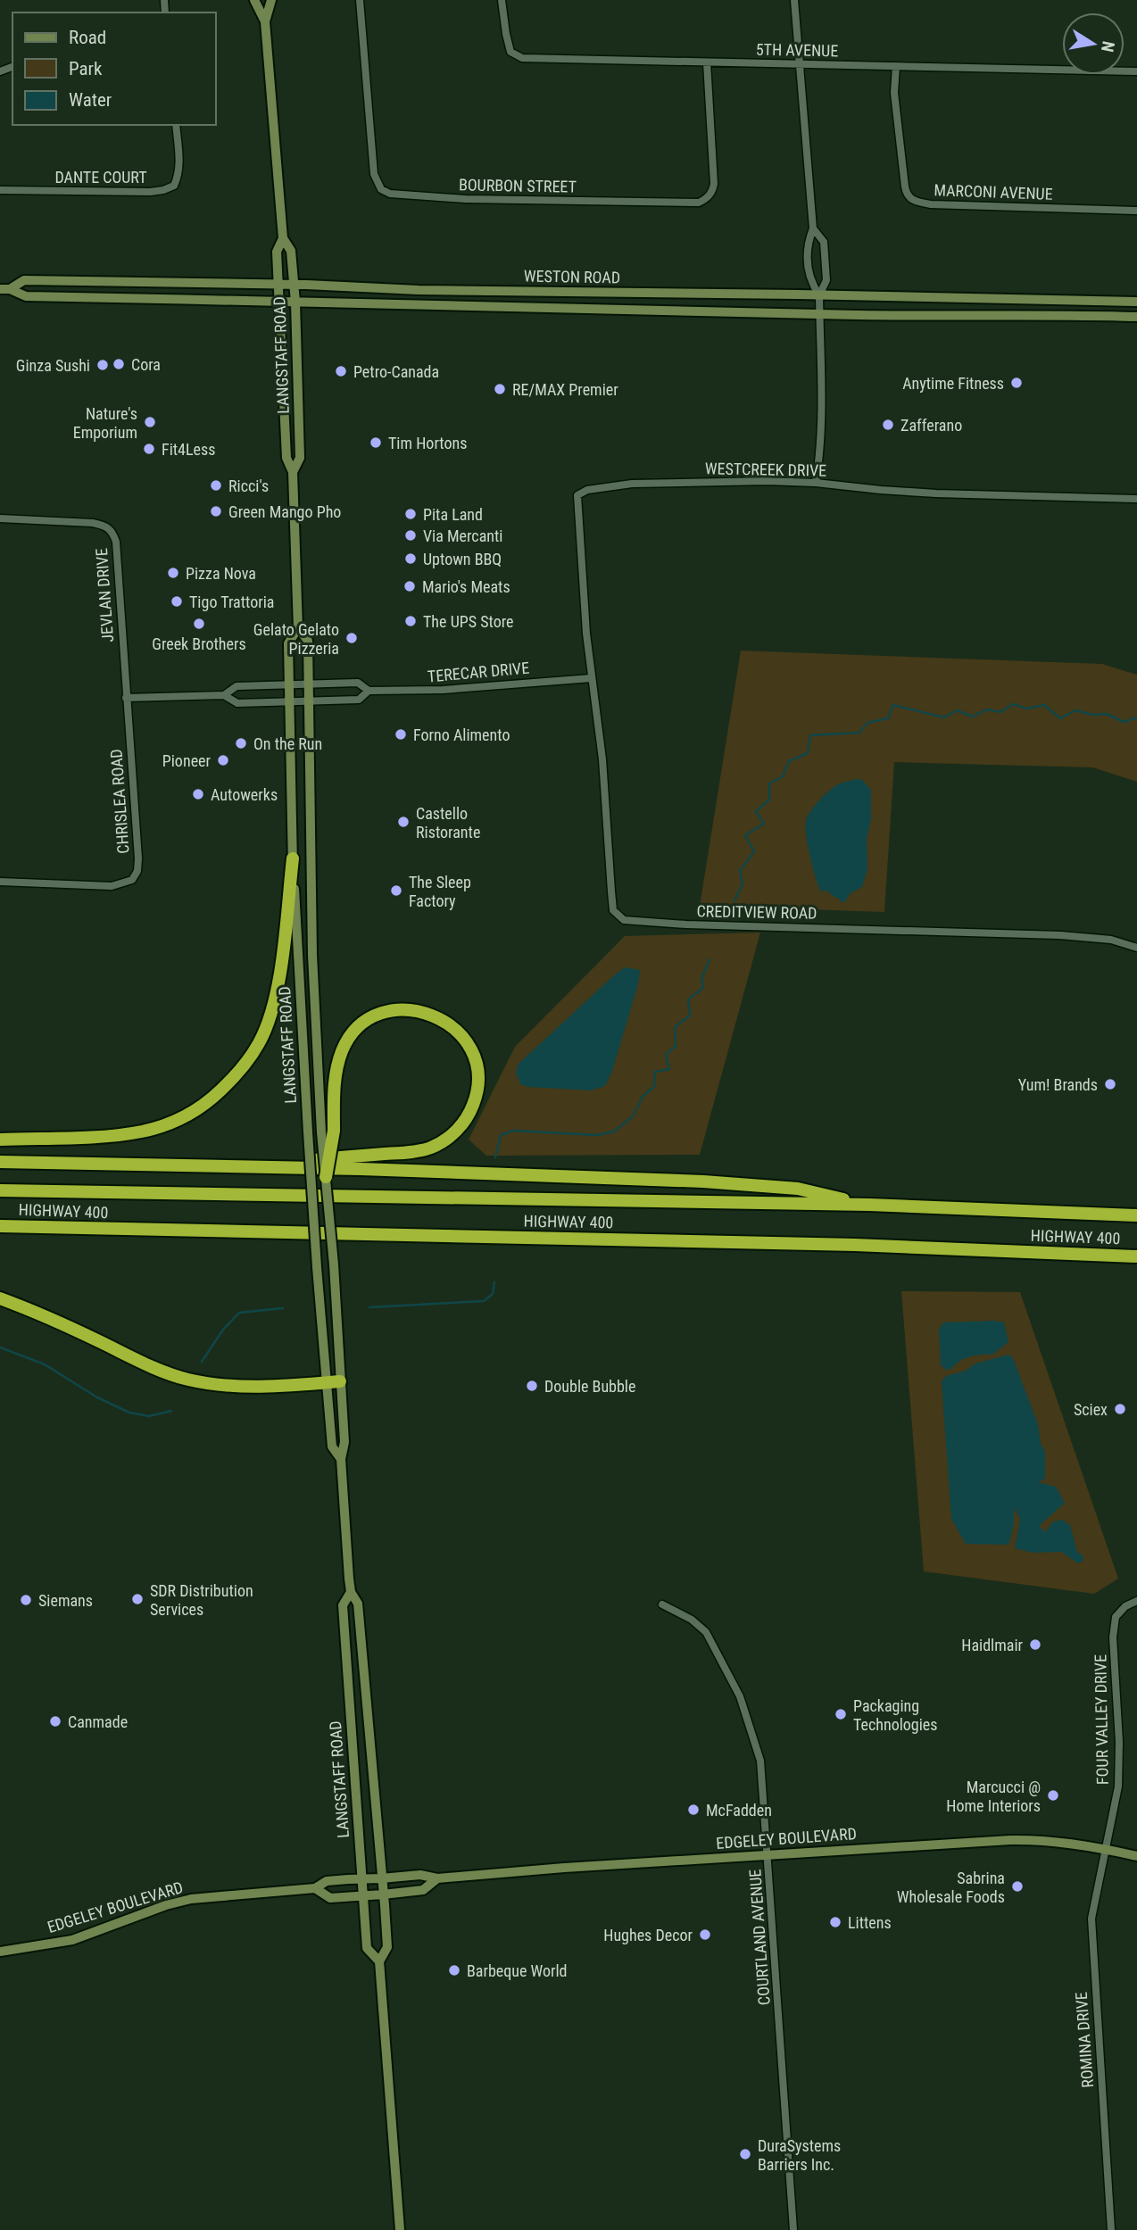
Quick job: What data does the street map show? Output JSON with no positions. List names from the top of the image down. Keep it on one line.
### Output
{"streets":{"highway":["HIGHWAY 400"],"main road":["WESTON ROAD","LANGSTAFF ROAD","EDGELEY BOULEVARD"],"street":["5TH AVENUE","DANTE COURT","BOURBON STREET","MARCONI AVENUE","WESTCREEK DRIVE","JEVLAN DRIVE","TERECAR DRIVE","CHRISLEA ROAD","CREDITVIEW ROAD","FOUR VALLEY DRIVE","COURTLAND AVENUE","ROMINA DRIVE"]},"crossings":[["5TH AVENUE","BOURBON STREET"],["5TH AVENUE","MARCONI AVENUE"],["WESTON ROAD","LANGSTAFF ROAD"],["LANGSTAFF ROAD","TERECAR DRIVE"],["LANGSTAFF ROAD","EDGELEY BOULEVARD"],["WESTCREEK DRIVE","TERECAR DRIVE"],["WESTCREEK DRIVE","CREDITVIEW ROAD"],["JEVLAN DRIVE","CHRISLEA ROAD"],["TERECAR DRIVE","CREDITVIEW ROAD"],["FOUR VALLEY DRIVE","EDGELEY BOULEVARD"],["FOUR VALLEY DRIVE","ROMINA DRIVE"],["EDGELEY BOULEVARD","COURTLAND AVENUE"],["EDGELEY BOULEVARD","ROMINA DRIVE"]],"places":["Cora","Ginza Sushi","Petro-Canada","Anytime Fitness","RE/MAX Premier","Nature's Emporium","Zafferano","Tim Hortons","Fit4Less","Ricci's","Green Mango Pho","Pita Land","Via Mercanti","Uptown BBQ","Pizza Nova","Mario's Meats","Tigo Trattoria","The UPS Store","Greek Brothers","Gelato Gelato Pizzeria","Forno Alimento","On the Run","Pioneer","Autowerks","Castello Ristorante","The Sleep Factory","Yum! Brands","Double Bubble","Sciex","SDR Distribution Services","Siemans","Haidlmair","Packaging Technologies","Canmade","Marcucci @ Home Interiors","McFadden","Sabrina Wholesale Foods","Littens","Hughes Decor","Barbeque World","DuraSystems Barriers Inc."],"legend":["Road","Park","Water"],"north":"right"}
